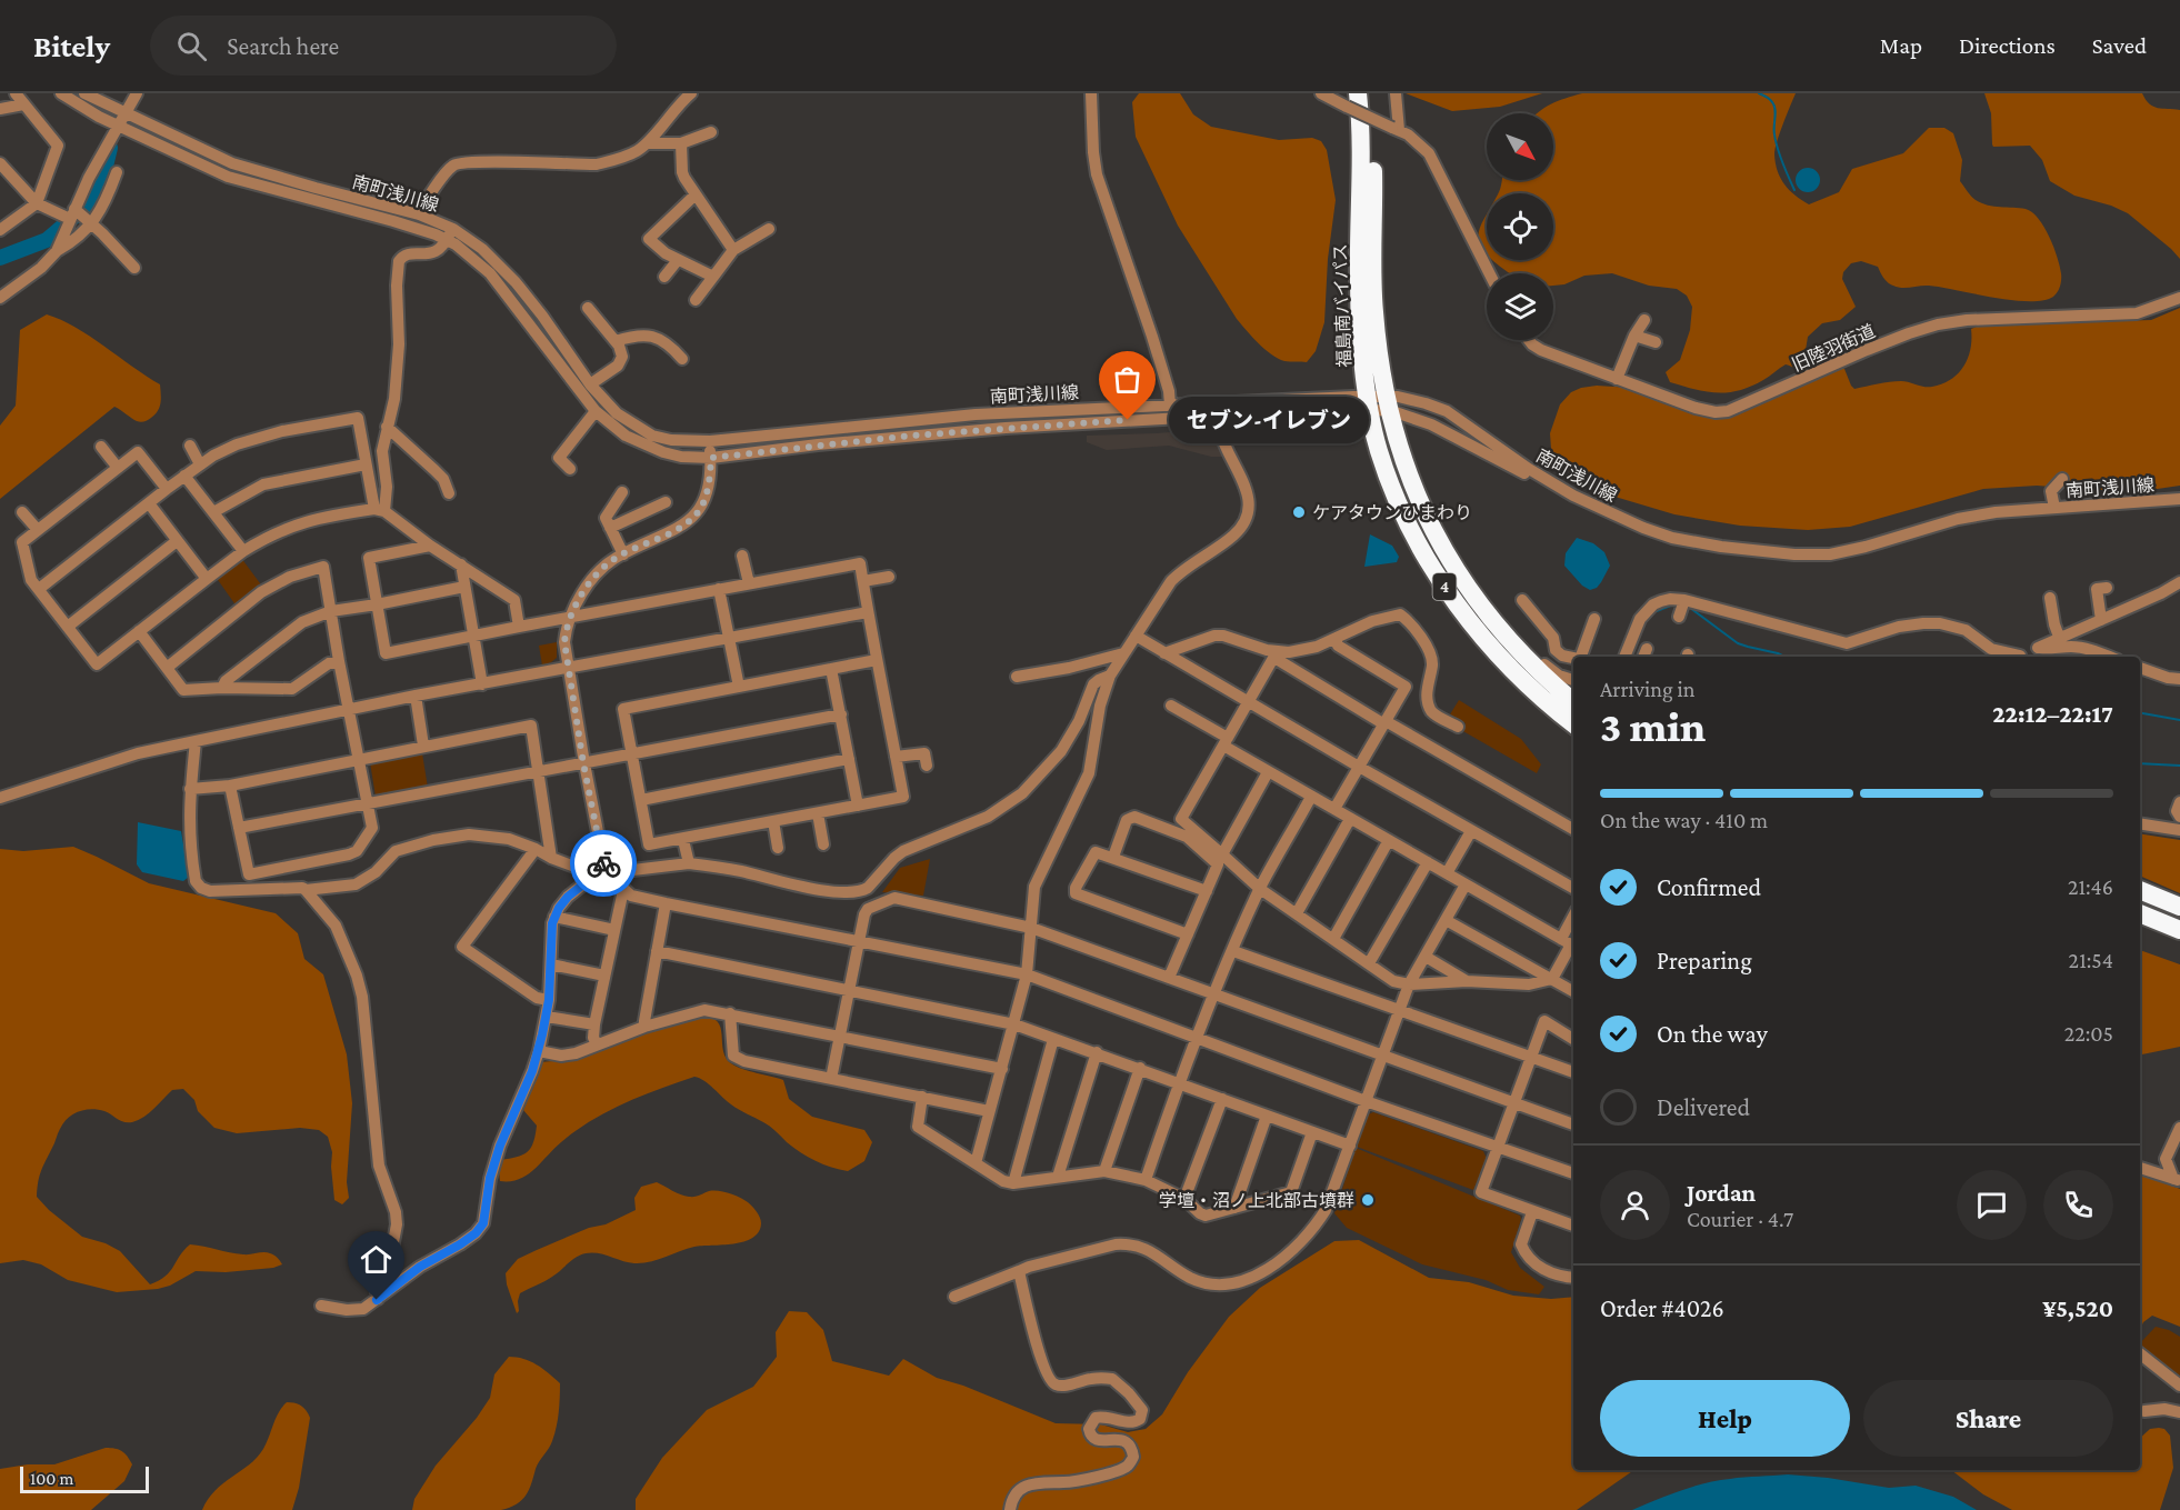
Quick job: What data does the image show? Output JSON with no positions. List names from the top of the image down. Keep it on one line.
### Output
{"streets":{"highway":["福島南バイパス","4"],"street":["南町浅川線","旧陸羽街道"]},"crossings":[["南町浅川線","福島南バイパス"]],"places":["セブン-イレブン","ケアタウンひまわり","学壇・沼ノ上北部古墳群"],"scale_bar":"100 m","north":"bottom right","page":{"header":"Bitely","search":"Search here","nav":["Map","Directions","Saved"],"bubble":"セブン-イレブン","heading":["3 min","Arriving in","22:12–22:17"],"panel":["Jordan","Courier · 4.7","Order #4026","¥5,520"],"bar":"On the way · 410 m","list":[["Confirmed","21:46"],["Preparing","21:54"],["On the way","22:05"],"Delivered"],"buttons":["Help","Share"],"scale":"100 m"}}
